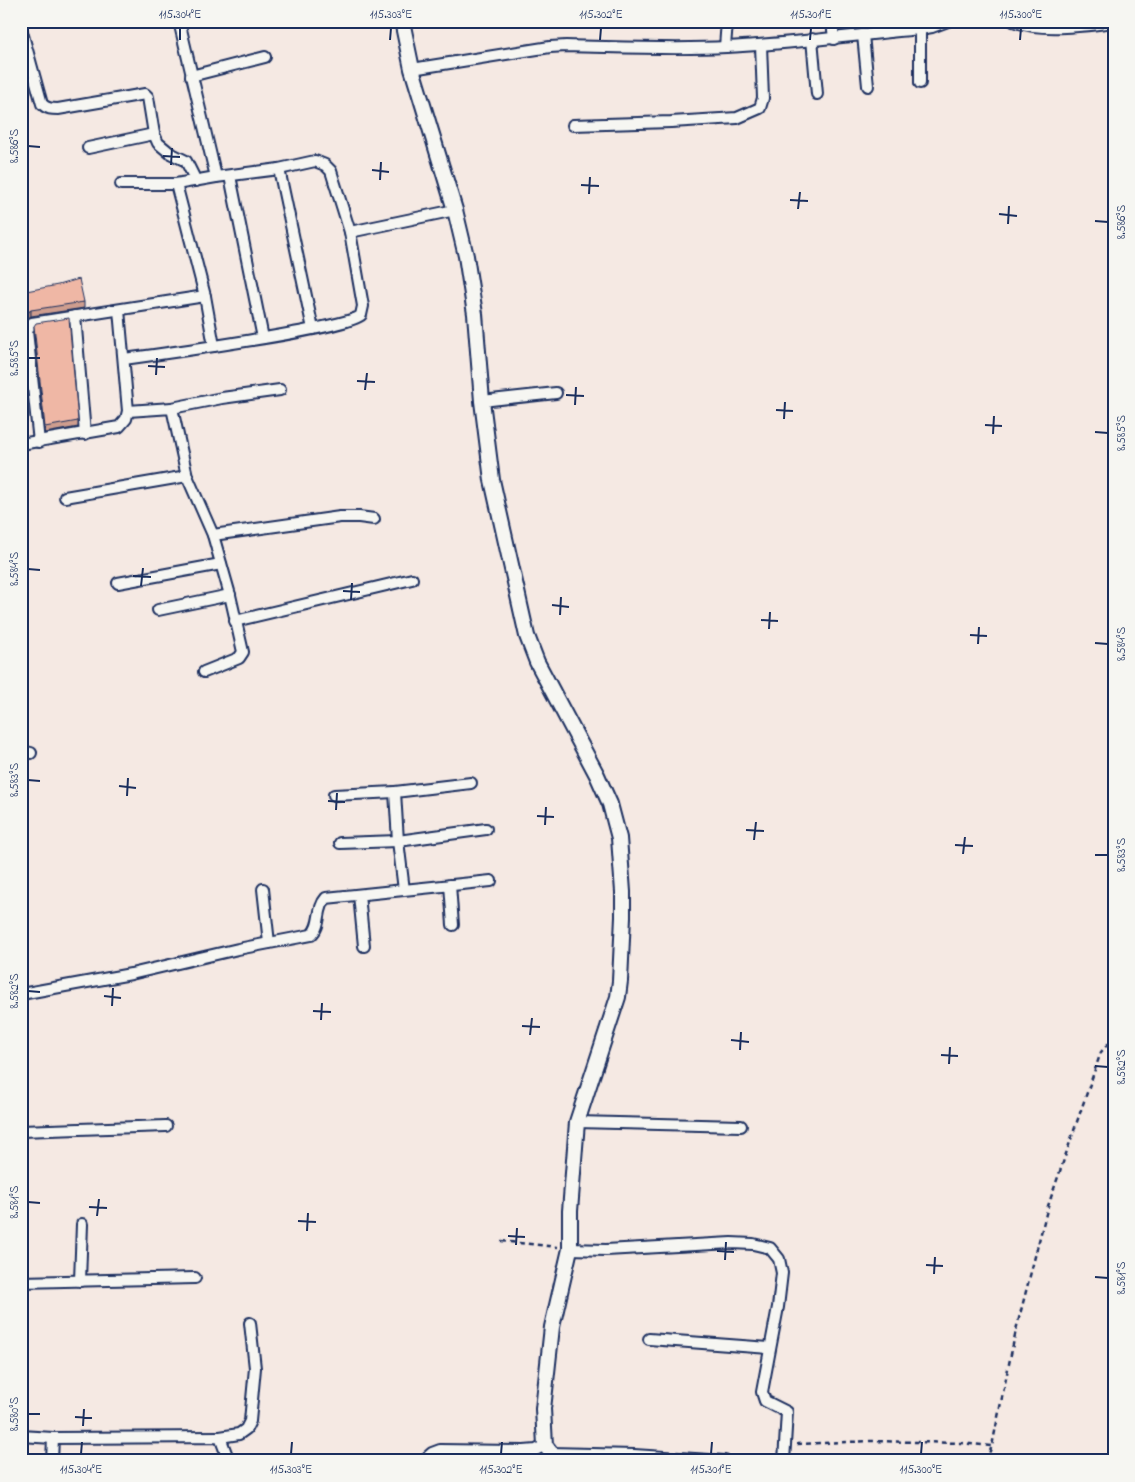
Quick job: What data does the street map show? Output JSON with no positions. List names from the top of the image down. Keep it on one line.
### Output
{"coordinates":["115.304°E","115.303°E","115.302°E","115.301°E","115.300°E","8.586°S","8.585°S","8.584°S","8.583°S","8.582°S","8.581°S","8.580°S"]}
